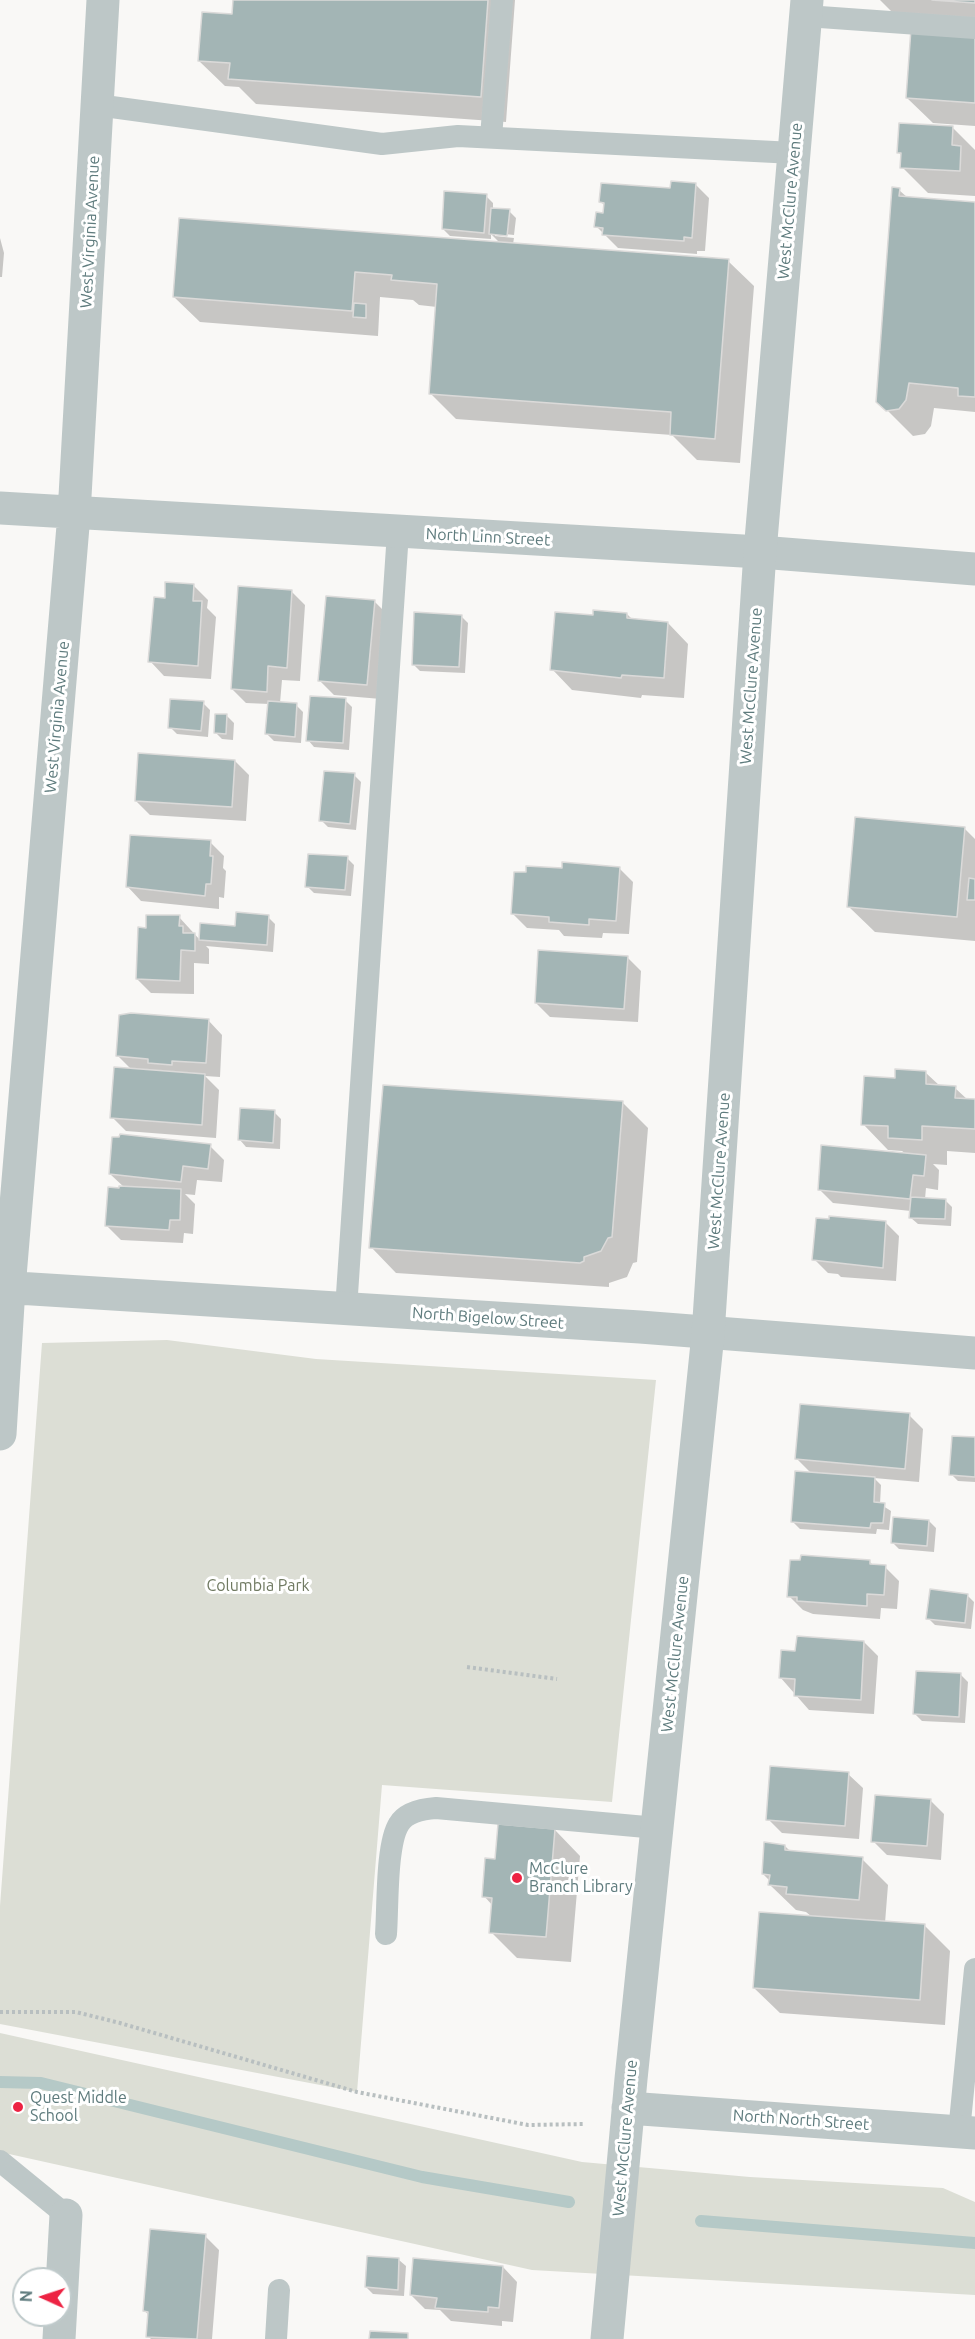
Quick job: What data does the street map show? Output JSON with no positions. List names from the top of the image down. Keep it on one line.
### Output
{"streets":{"street":["West McClure Avenue","West Virginia Avenue","North Linn Street","North Bigelow Street","North North Street"]},"crossings":[["West McClure Avenue","North Linn Street"],["West McClure Avenue","North Bigelow Street"],["West McClure Avenue","North North Street"],["West Virginia Avenue","North Linn Street"],["West Virginia Avenue","North Bigelow Street"]],"parks":["Columbia Park"],"places":["McClure Branch Library","Quest Middle School"],"north":"left"}
